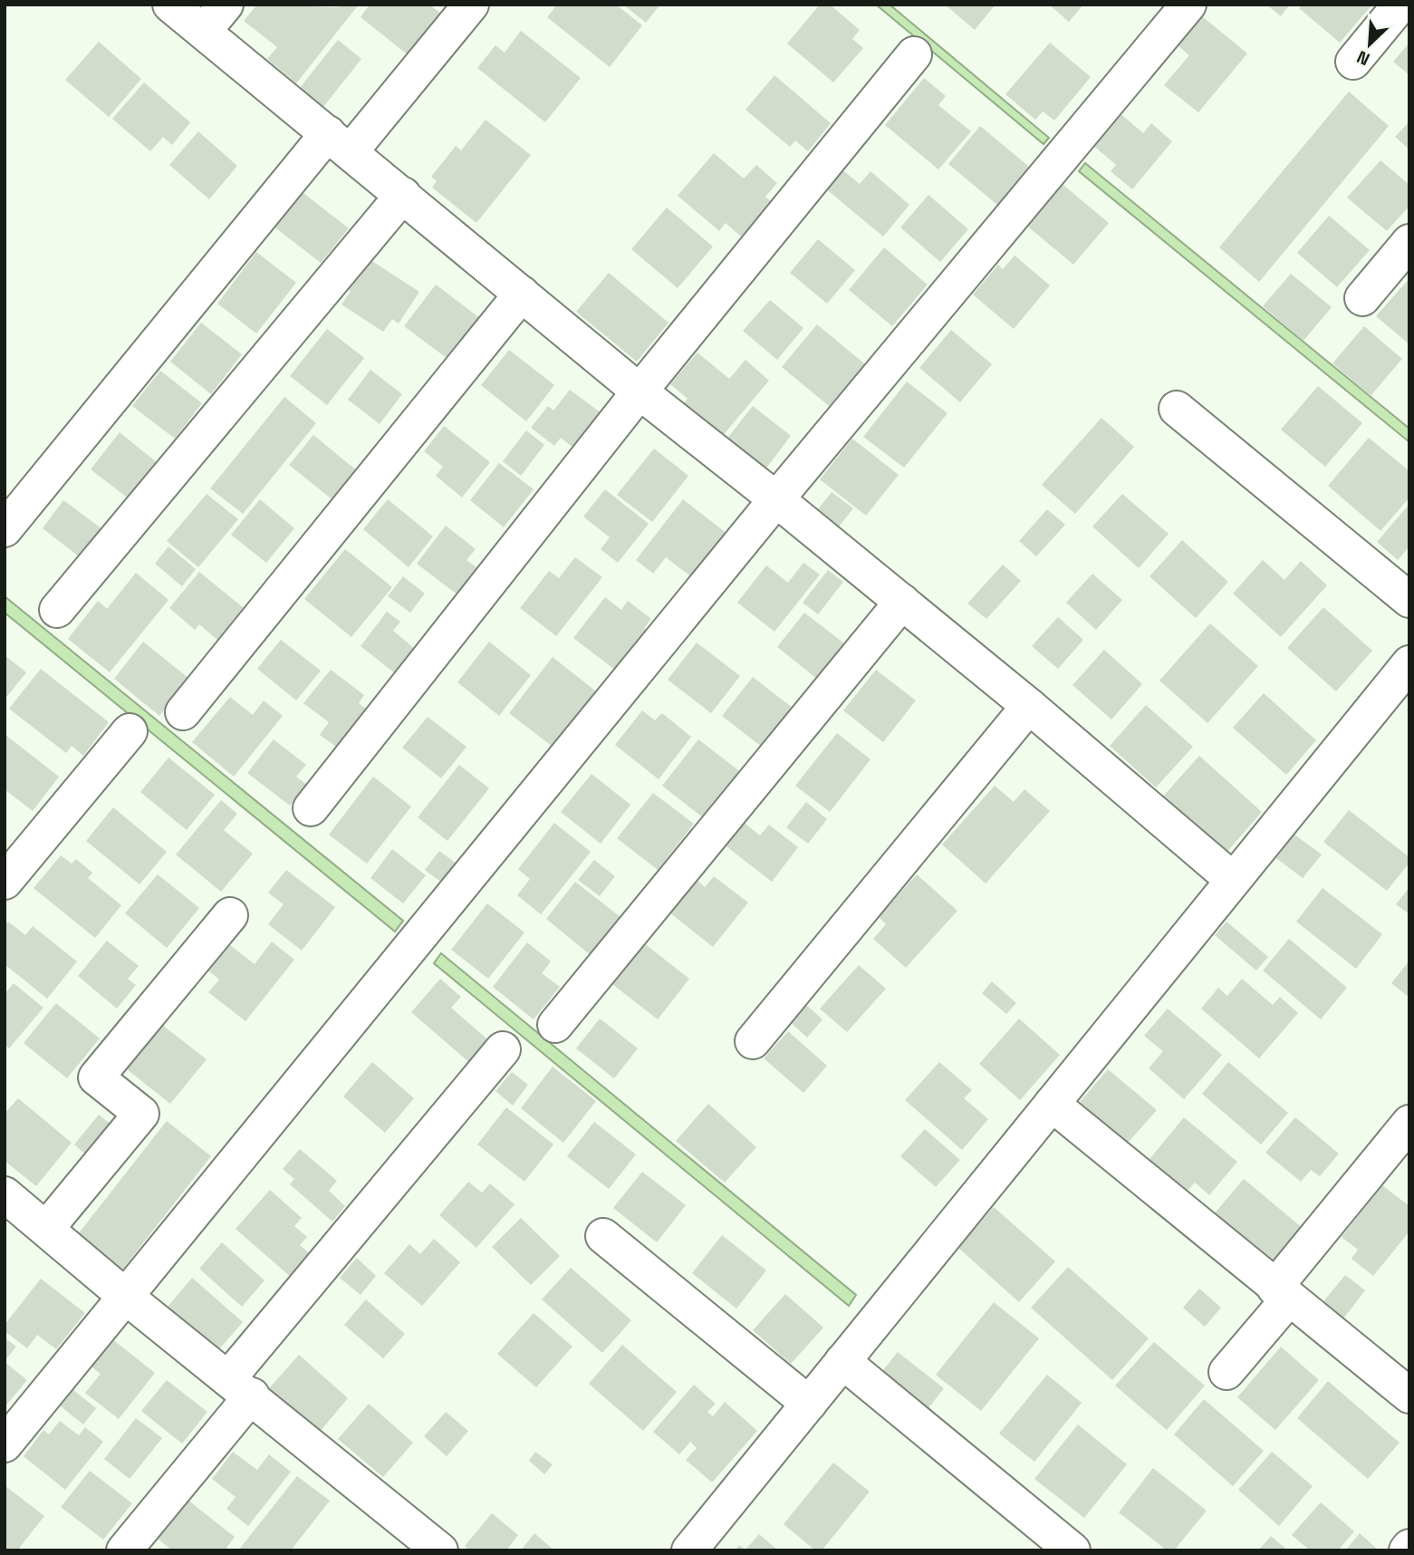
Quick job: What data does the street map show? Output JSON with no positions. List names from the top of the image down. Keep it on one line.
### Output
{"north":"bottom left"}
